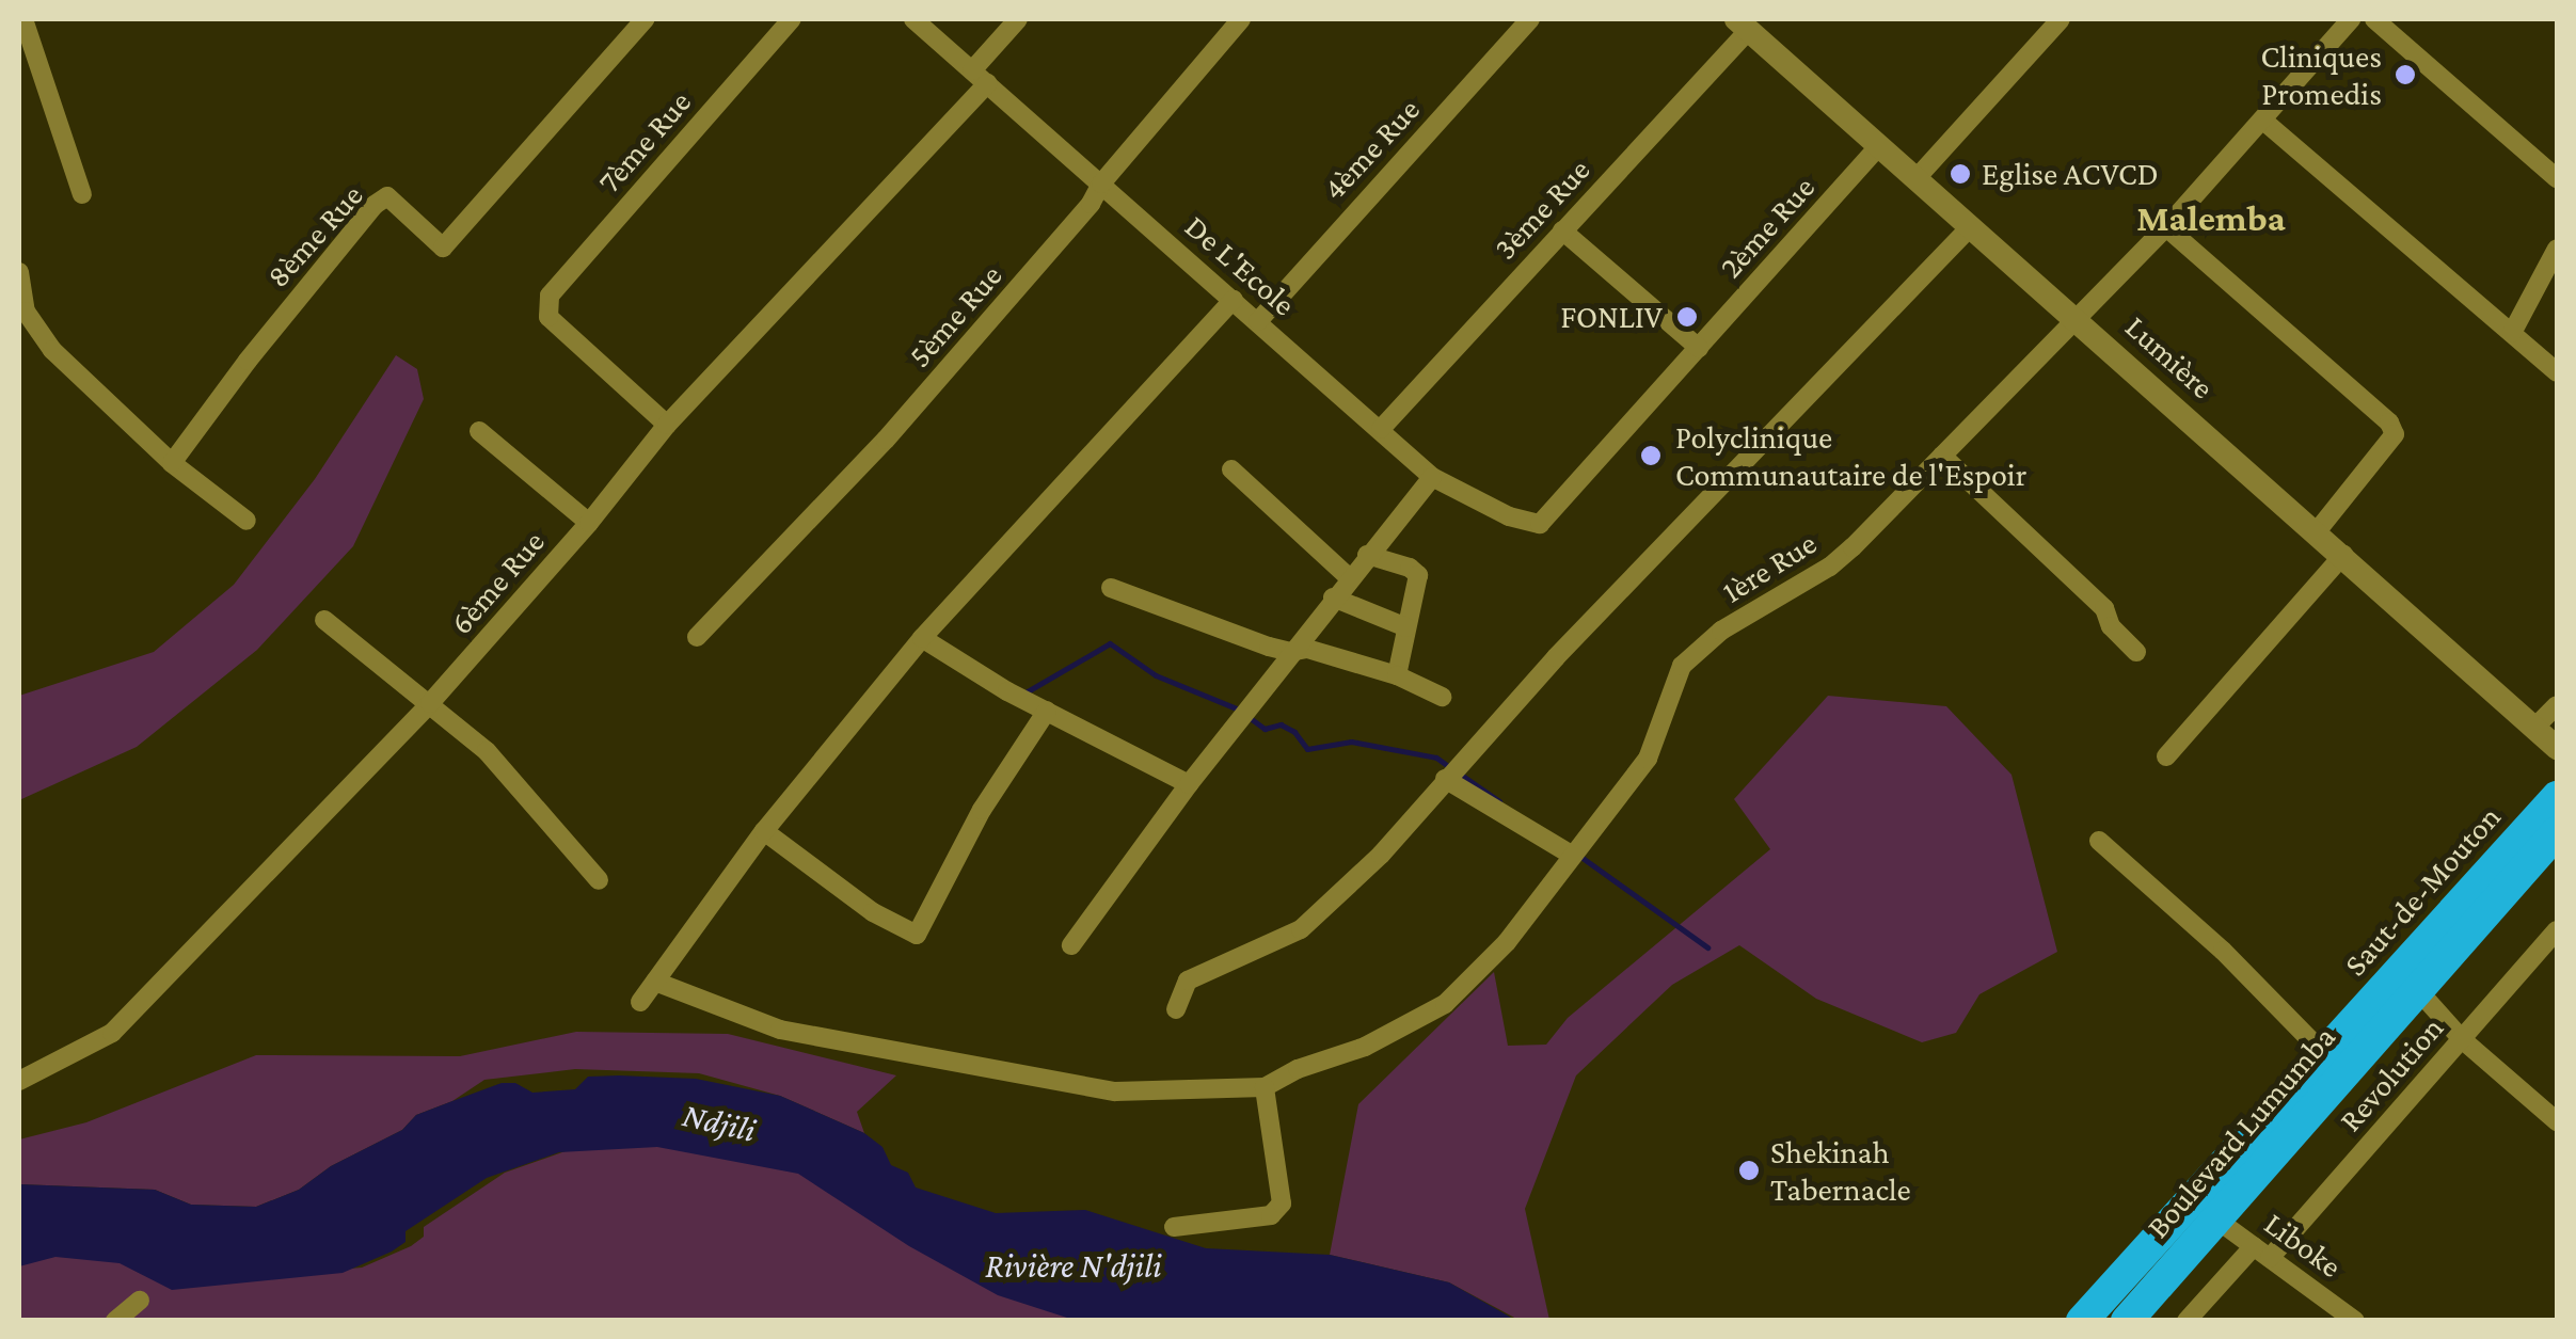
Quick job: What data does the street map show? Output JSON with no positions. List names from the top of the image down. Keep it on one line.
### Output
{"streets":{"highway":["Saut-de-Mouton","Boulevard Lumumba"],"street":["7ème Rue","4ème Rue","3ème Rue","2ème Rue","8ème Rue","De L'Ecole","5ème Rue","Lumière","1ère Rue","6ème Rue","Revolution","Liboke"]},"crossings":[["7ème Rue","6ème Rue"],["4ème Rue","De L'Ecole"],["3ème Rue","De L'Ecole"],["3ème Rue","Lumière"],["2ème Rue","De L'Ecole"],["2ème Rue","Lumière"],["De L'Ecole","5ème Rue"],["De L'Ecole","6ème Rue"],["Lumière","1ère Rue"],["Saut-de-Mouton","Boulevard Lumumba"],["Revolution","Liboke"],["Boulevard Lumumba","Liboke"]],"districts":["Malemba"],"water":["Ndjili","Rivière N'djili"],"places":["Cliniques Promedis","Eglise ACVCD","FONLIV","Polyclinique Communautaire de l'Espoir","Shekinah Tabernacle"]}
